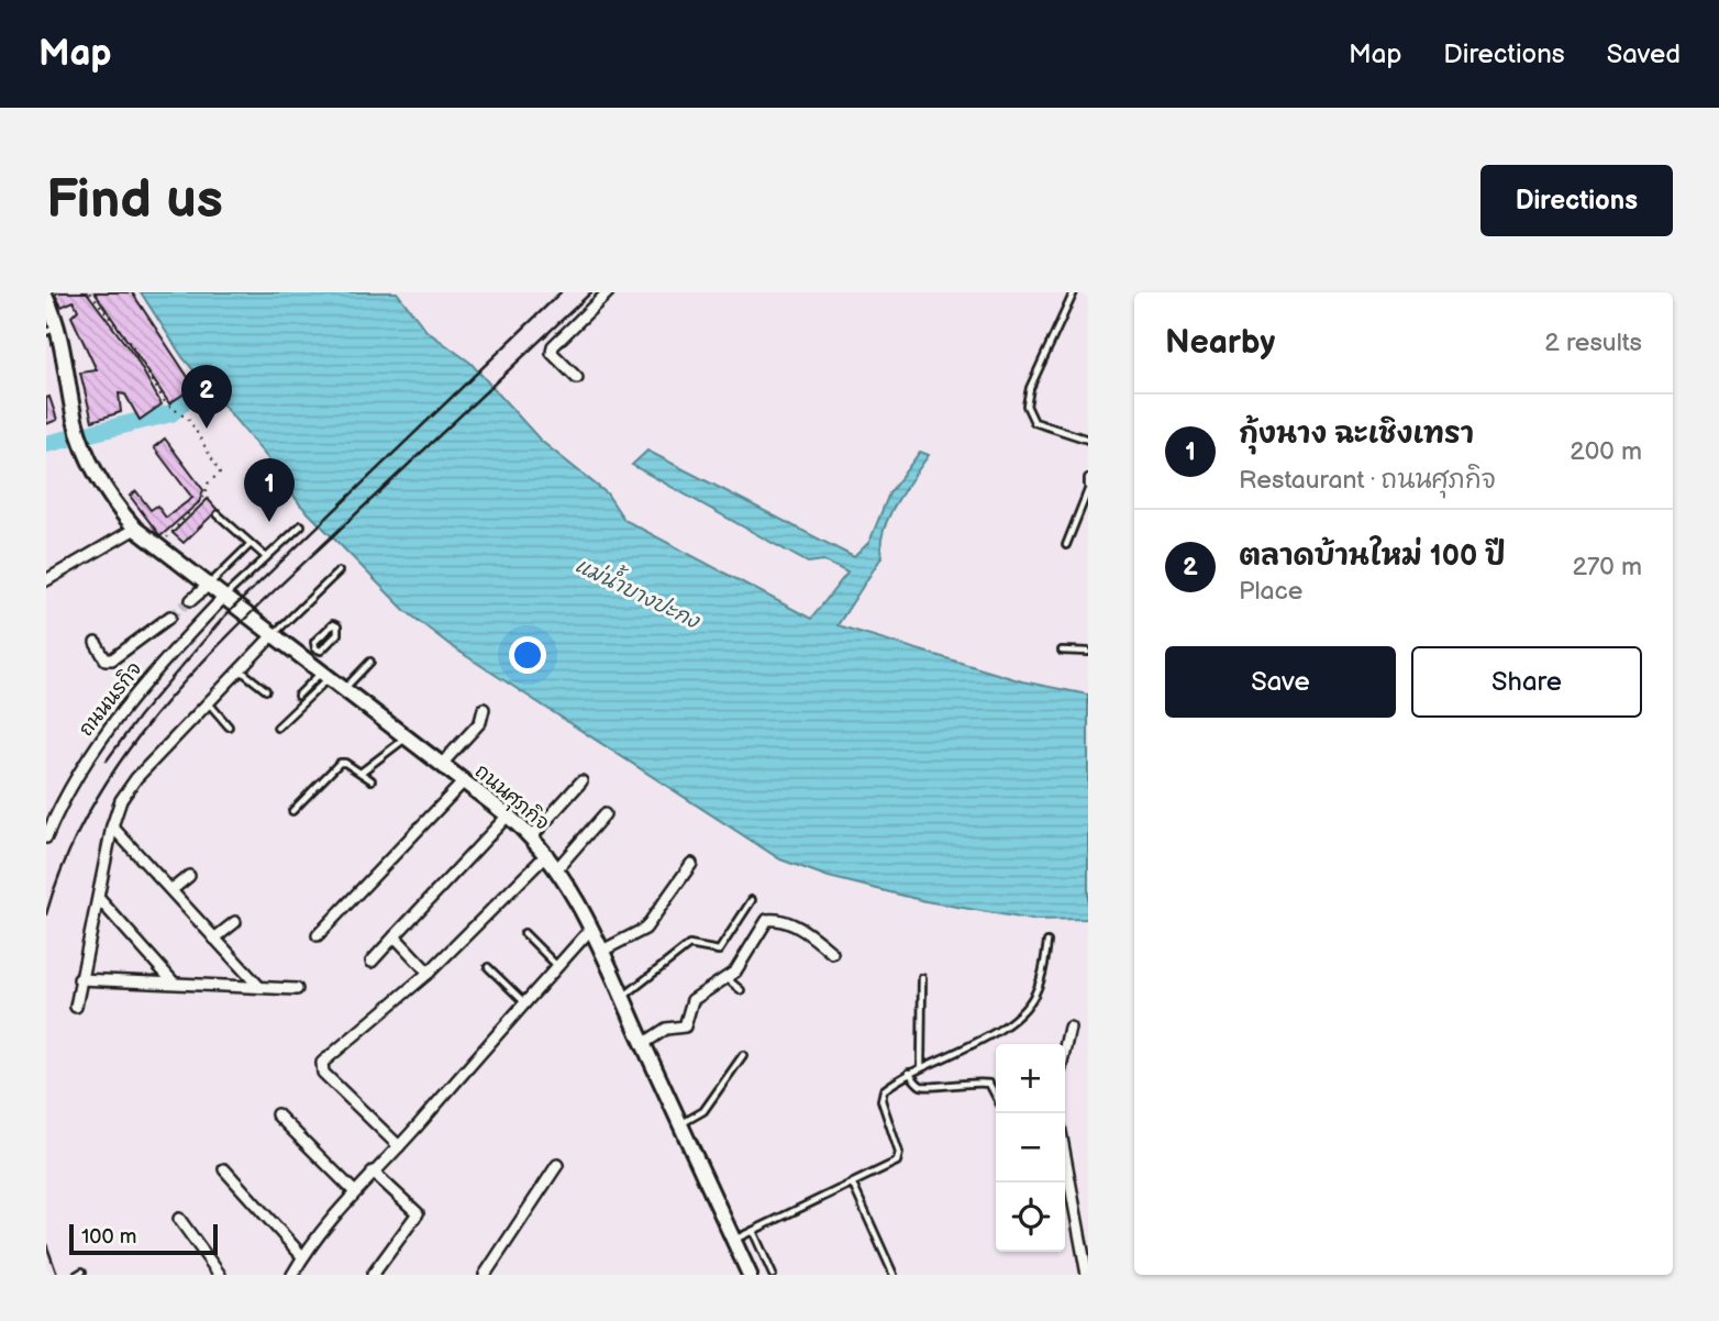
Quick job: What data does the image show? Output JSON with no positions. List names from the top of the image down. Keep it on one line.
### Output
{"streets":{"main road":["ถนนศุภกิจ"],"street":["ถนนนรกิจ"]},"crossings":[["ถนนนรกิจ","ถนนศุภกิจ"]],"water":["แม่น้ำบางปะกง"],"scale_bar":"100 m","page":{"header":"Map","nav":["Map","Directions","Saved"],"buttons":["Directions",["Save","Share"]],"title":"Find us","heading":["Nearby","2 results"],"pins":["2","1"],"list":[{"mark":"1","name":"กุ้งนาง ฉะเชิงเทรา","note":"Restaurant · ถนนศุภกิจ","value":"200 m"},{"mark":"2","name":"ตลาดบ้านใหม่ 100 ปี","note":"Place","value":"270 m"}],"map_buttons":["+","−"],"scale":"100 m"}}
